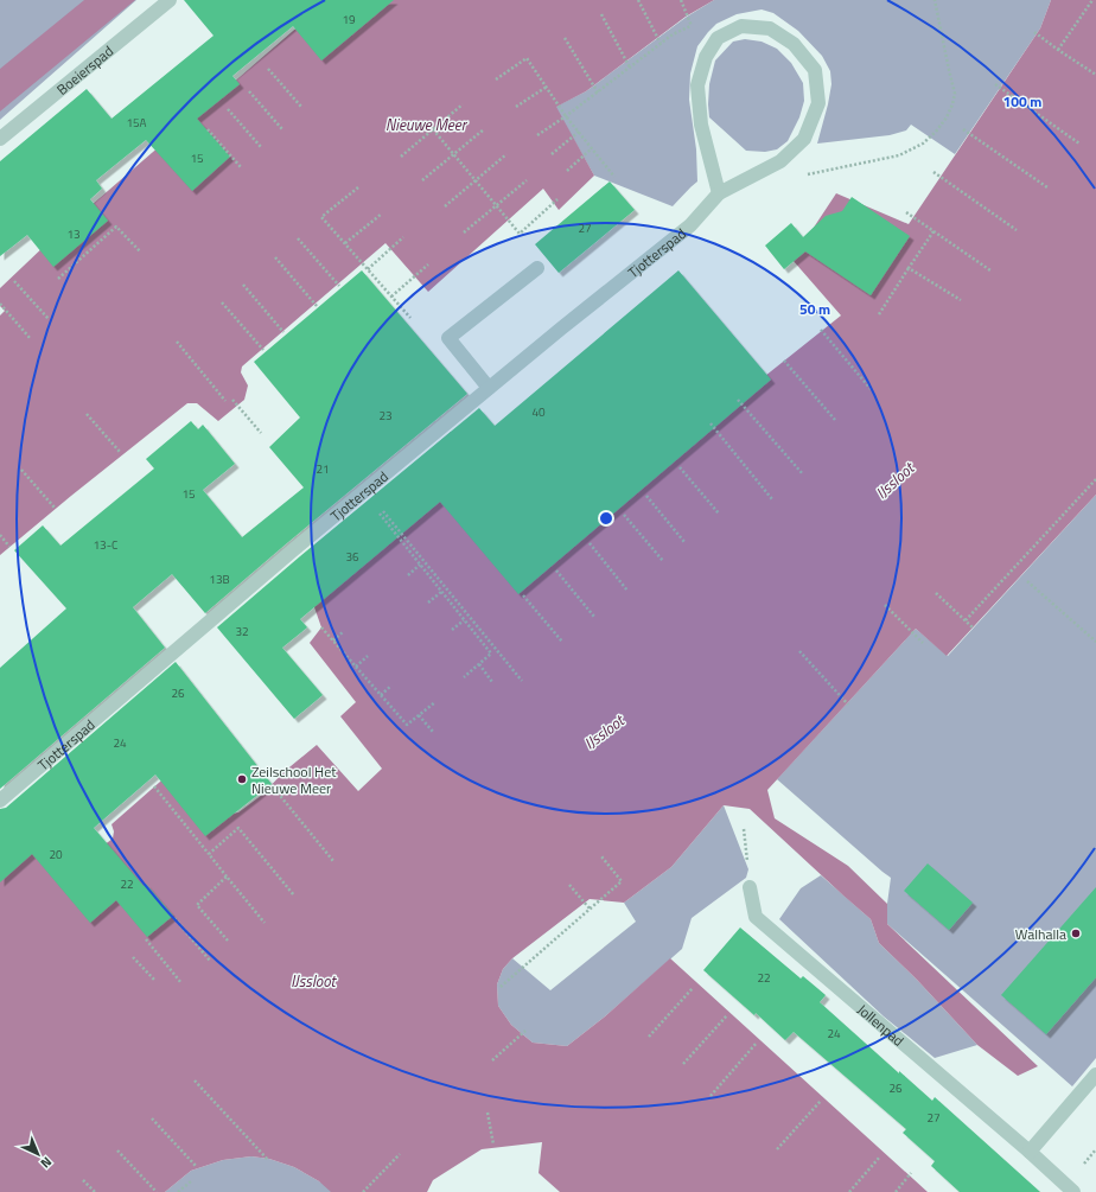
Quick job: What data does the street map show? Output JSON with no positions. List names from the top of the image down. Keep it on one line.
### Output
{"streets":{"lane":["Boeierspad","Tjotterspad","Jollenpad"]},"water":["Nieuwe Meer","IJssloot"],"places":["Zeilschool Het Nieuwe Meer","Walhalla"],"house_numbers":["19","15A","15","27","13","40","23","21","15","13-C","36","13B","32","26","24","20","22","22","24","26","27"],"north":"bottom right","rings":["100 m","50 m"]}
